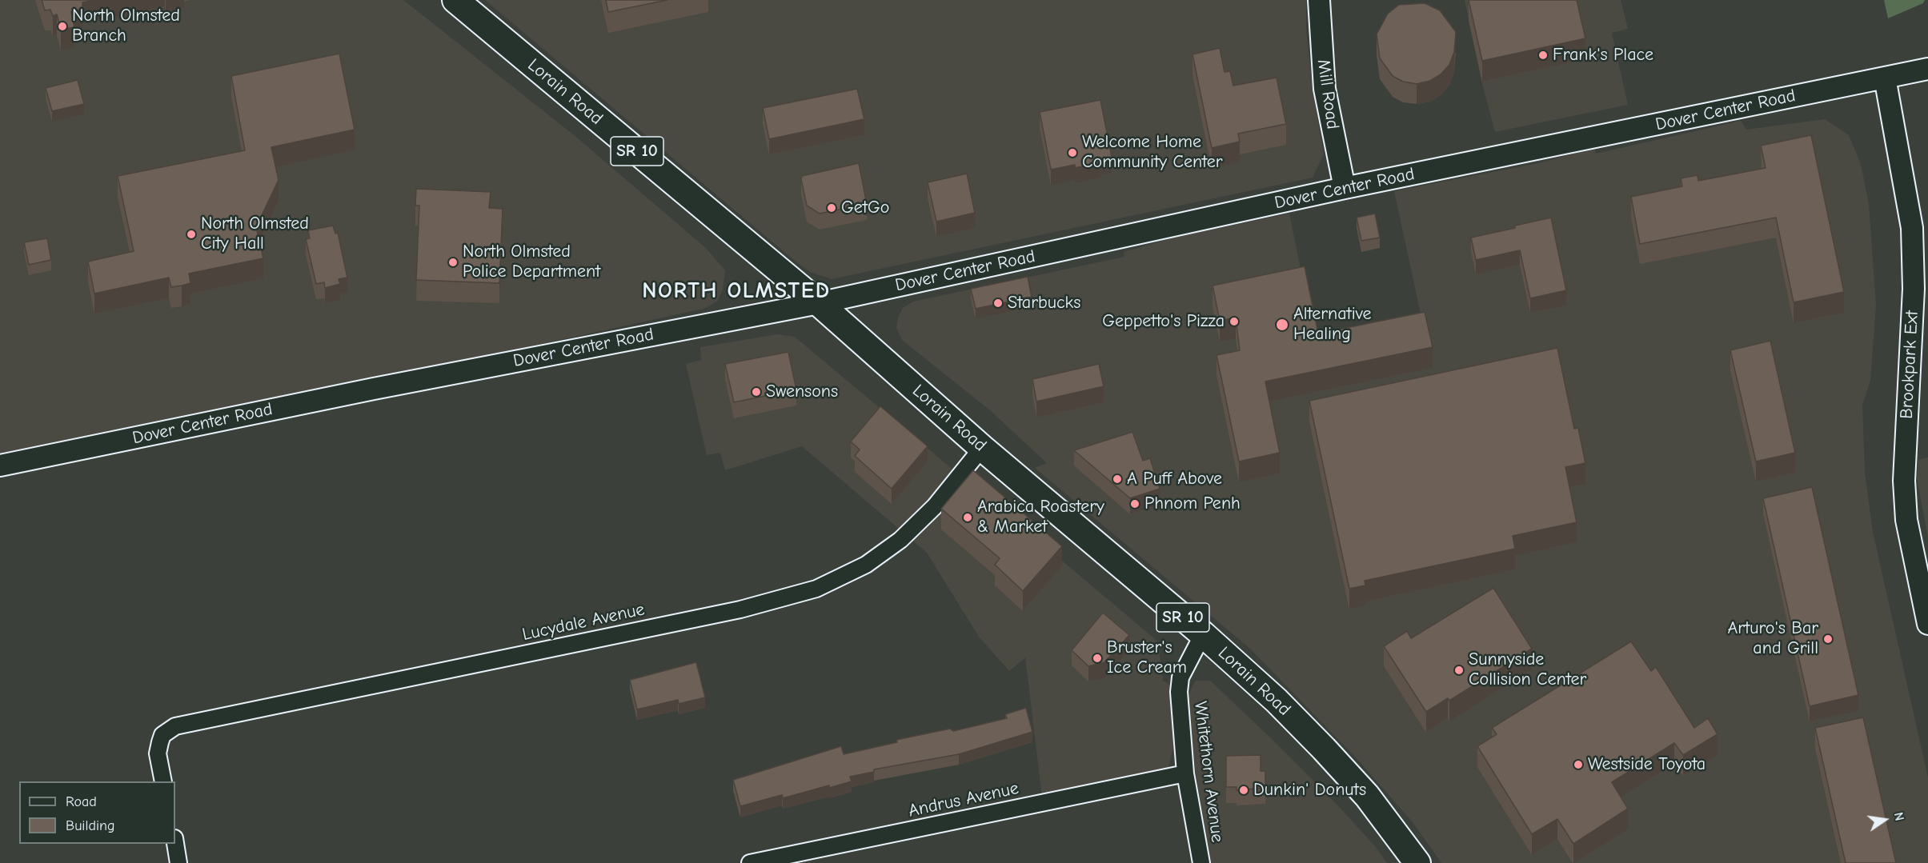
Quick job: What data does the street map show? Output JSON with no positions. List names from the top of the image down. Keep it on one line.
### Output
{"streets":{"main road":["Lorain Road","SR 10"],"street":["Mill Road","Dover Center Road","Brookpark Ext","Lucydale Avenue","Whitethorn Avenue","Andrus Avenue"]},"crossings":[["Lorain Road","Dover Center Road"],["Lorain Road","Lucydale Avenue"],["Lorain Road","Whitethorn Avenue"],["Mill Road","Dover Center Road"],["Dover Center Road","Brookpark Ext"],["Whitethorn Avenue","Andrus Avenue"]],"districts":["NORTH OLMSTED"],"places":["North Olmsted Branch","Frank's Place","Welcome Home Community Center","GetGo","North Olmsted City Hall","North Olmsted Police Department","Starbucks","Geppetto's Pizza","Alternative Healing","Swensons","A Puff Above","Phnom Penh","Arabica Roastery & Market","Arturo's Bar and Grill","Bruster's Ice Cream","Sunnyside Collision Center","Westside Toyota","Dunkin' Donuts"],"legend":["Road","Building"],"north":"right"}
